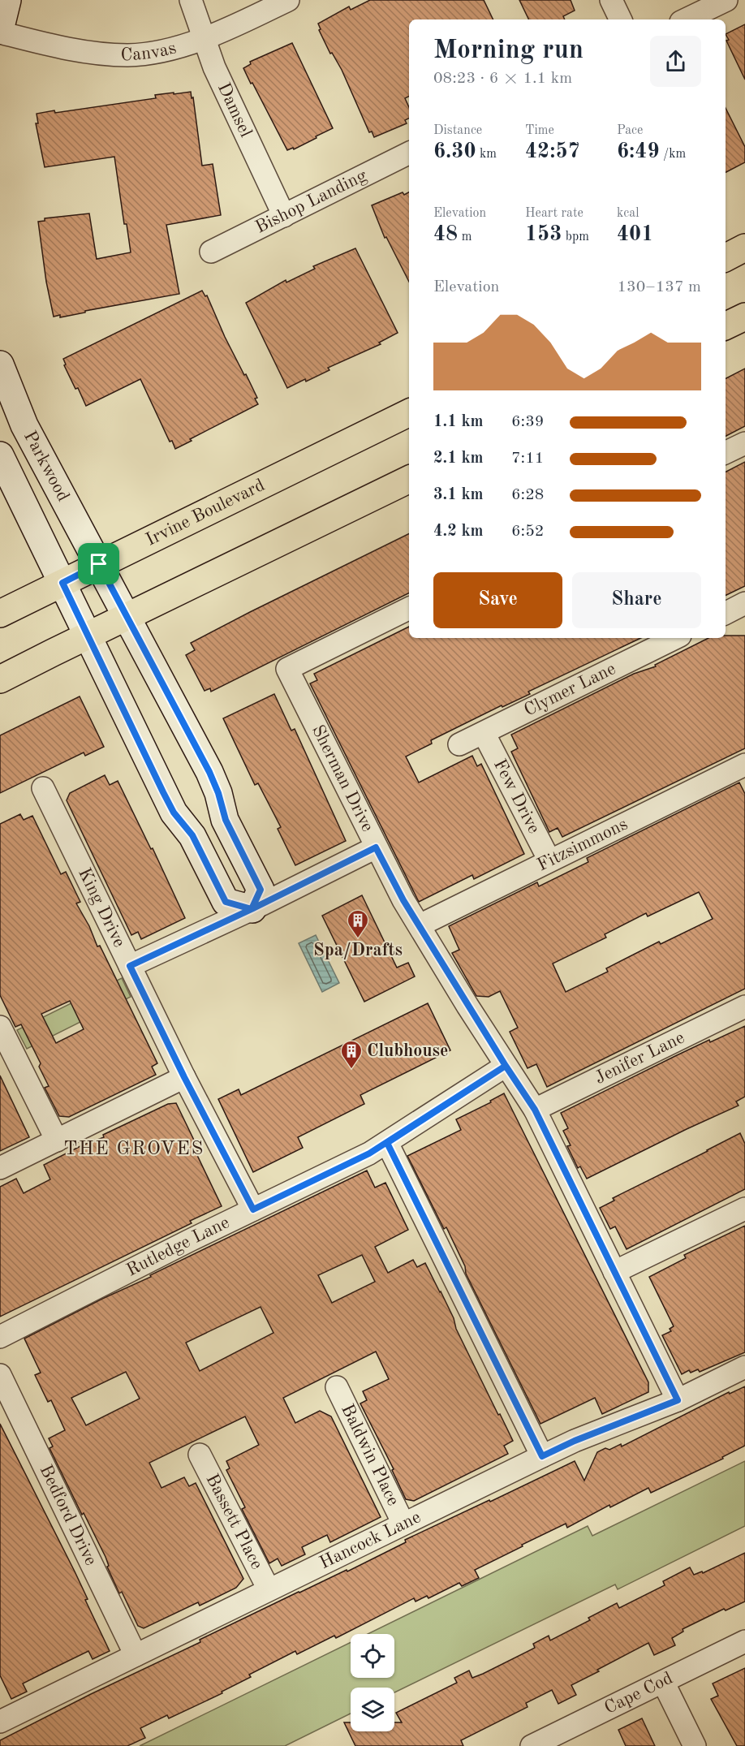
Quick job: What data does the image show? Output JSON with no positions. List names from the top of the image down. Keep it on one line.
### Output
{"streets":{"main road":["Irvine Boulevard"],"street":["Canvas","Damsel","Bishop Landing","Parkwood","Clymer Lane","Sherman Drive","Few Drive","Fitzsimmons","King Drive","Jenifer Lane","Rutledge Lane","Baldwin Place","Bedford Drive","Bassett Place","Hancock Lane","Cape Cod"]},"crossings":[["Canvas","Damsel"],["Damsel","Bishop Landing"],["Parkwood","Irvine Boulevard"],["Clymer Lane","Few Drive"],["Sherman Drive","Fitzsimmons"],["Sherman Drive","Jenifer Lane"],["Sherman Drive","Rutledge Lane"],["Sherman Drive","Hancock Lane"],["Few Drive","Fitzsimmons"],["King Drive","Rutledge Lane"],["Baldwin Place","Hancock Lane"],["Bedford Drive","Hancock Lane"],["Bassett Place","Hancock Lane"]],"districts":["THE GROVES"],"places":{"building":["Spa/Drafts","Clubhouse"]},"page":{"heading":["Morning run","08:23 · 6 × 1.1 km"],"stats":[["Distance","6.30 km"],["Time","42:57"],["Pace","6:49 /km"],["Elevation","48 m"],["Heart rate","153 bpm"],["kcal","401"]],"chart":["Elevation","130–137 m"],"list":[{"name":"1.1 km","note":"6:39"},{"name":"2.1 km","note":"7:11"},{"name":"3.1 km","note":"6:28"},{"name":"4.2 km","note":"6:52"}],"buttons":["Save","Share"]}}
